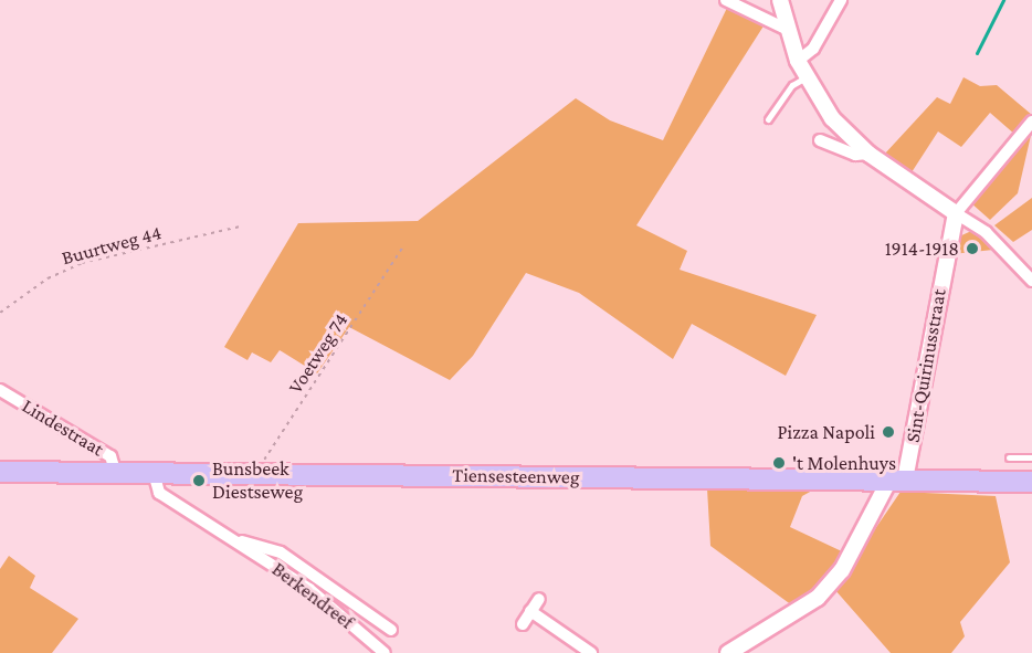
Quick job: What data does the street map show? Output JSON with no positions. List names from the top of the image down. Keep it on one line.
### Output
{"streets":{"main road":["Tiensesteenweg"],"street":["Sint-Quirinusstraat","Lindestraat","Berkendreef"],"path":["Buurtweg 44","Voetweg 74"]},"crossings":[["Voetweg 74","Tiensesteenweg"],["Sint-Quirinusstraat","Tiensesteenweg"],["Lindestraat","Tiensesteenweg"],["Tiensesteenweg","Berkendreef"]],"places":["1914-1918","Pizza Napoli","'t Molenhuys","Bunsbeek Diestseweg"]}
